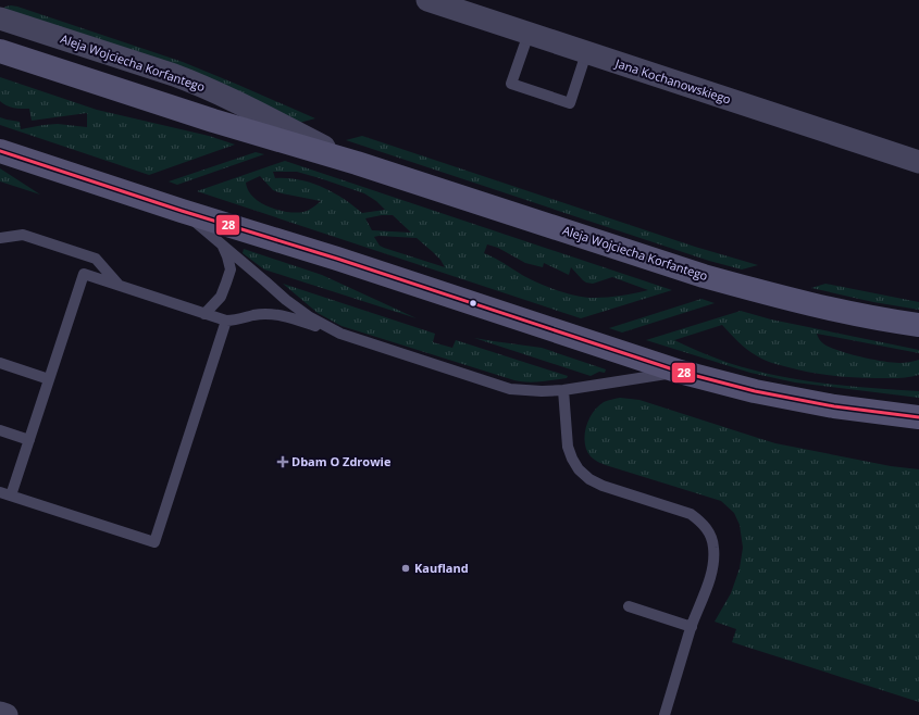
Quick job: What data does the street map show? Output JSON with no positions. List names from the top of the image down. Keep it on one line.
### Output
{"streets":{"main road":["Aleja Wojciecha Korfantego"],"street":["Jana Kochanowskiego"]},"places":{"health":["Dbam O Zdrowie"],"other":["Kaufland"]},"lines":["transit line 28"]}
